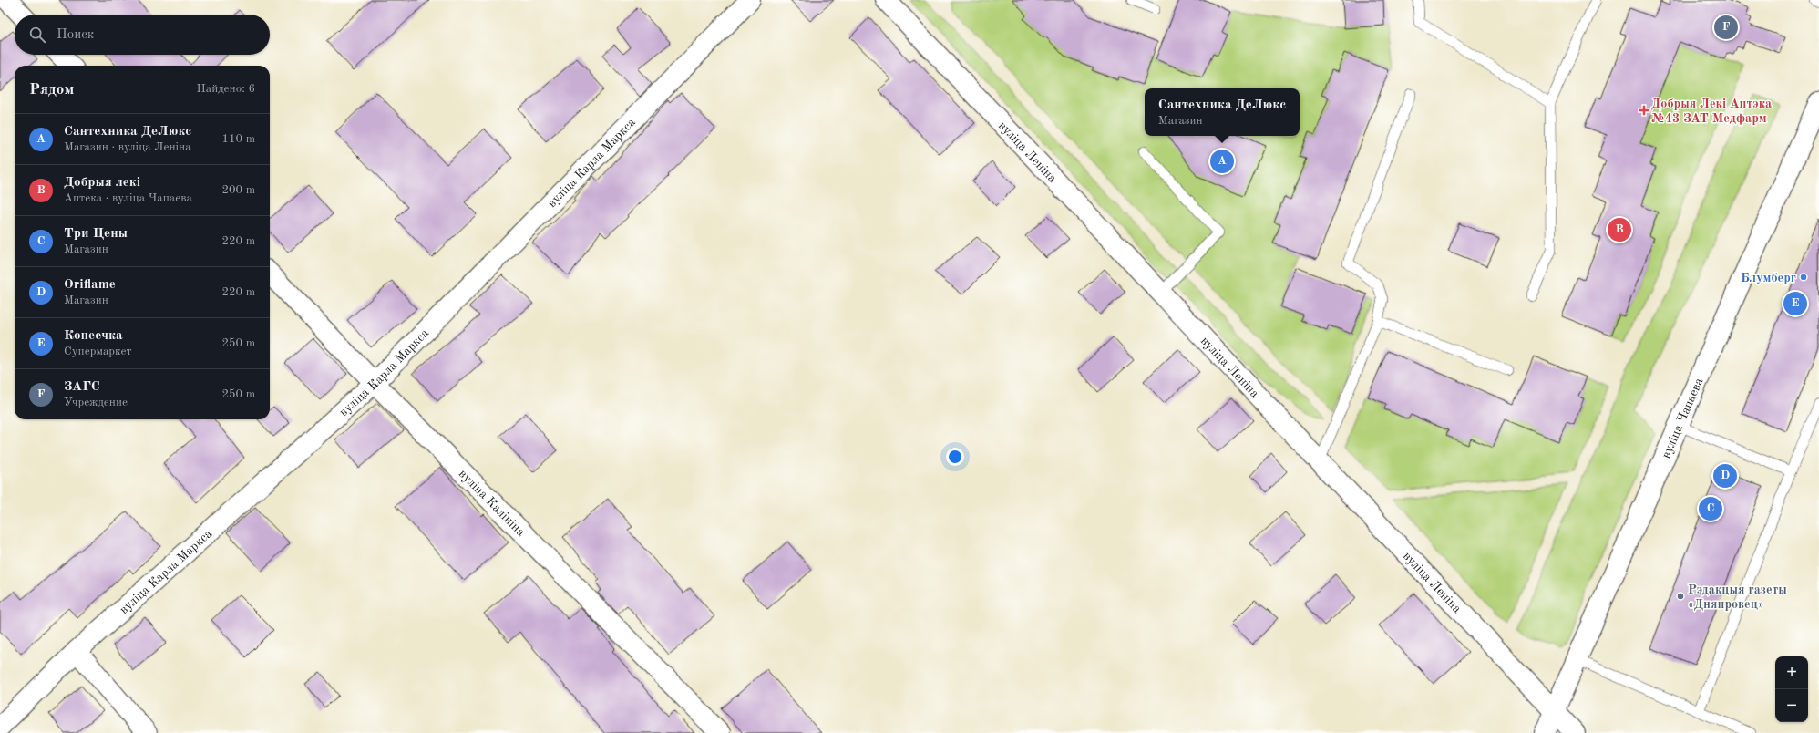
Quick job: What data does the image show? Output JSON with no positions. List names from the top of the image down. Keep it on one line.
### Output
{"streets":{"street":["вуліца Леніна","вуліца Карла Маркса","вуліца Чапаева","вуліца Калініна"]},"crossings":[["вуліца Леніна","вуліца Чапаева"],["вуліца Карла Маркса","вуліца Калініна"]],"places":{"health":["Добрыя Лекі Аптэка №43 ЗАТ Медфарм"],"other":["Блумберг","Рэдакцыя газеты «Дняпровец»"]},"page":{"pins":["F","A","B","E","D","C"],"search":"Поиск","heading":["Рядом","Найдено: 6"],"popup":["Сантехника ДеЛюкс","Магазин"],"list":[{"mark":"A","name":"Сантехника ДеЛюкс","note":"Магазин · вуліца Леніна","value":"110 m"},{"mark":"B","name":"Добрыя лекі","note":"Аптека · вуліца Чапаева","value":"200 m"},{"mark":"C","name":"Три Цены","note":"Магазин","value":"220 m"},{"mark":"D","name":"Oriflame","note":"Магазин","value":"220 m"},{"mark":"E","name":"Копеечка","note":"Супермаркет","value":"250 m"},{"mark":"F","name":"ЗАГС","note":"Учреждение","value":"250 m"}],"map_buttons":["+","−"]}}
